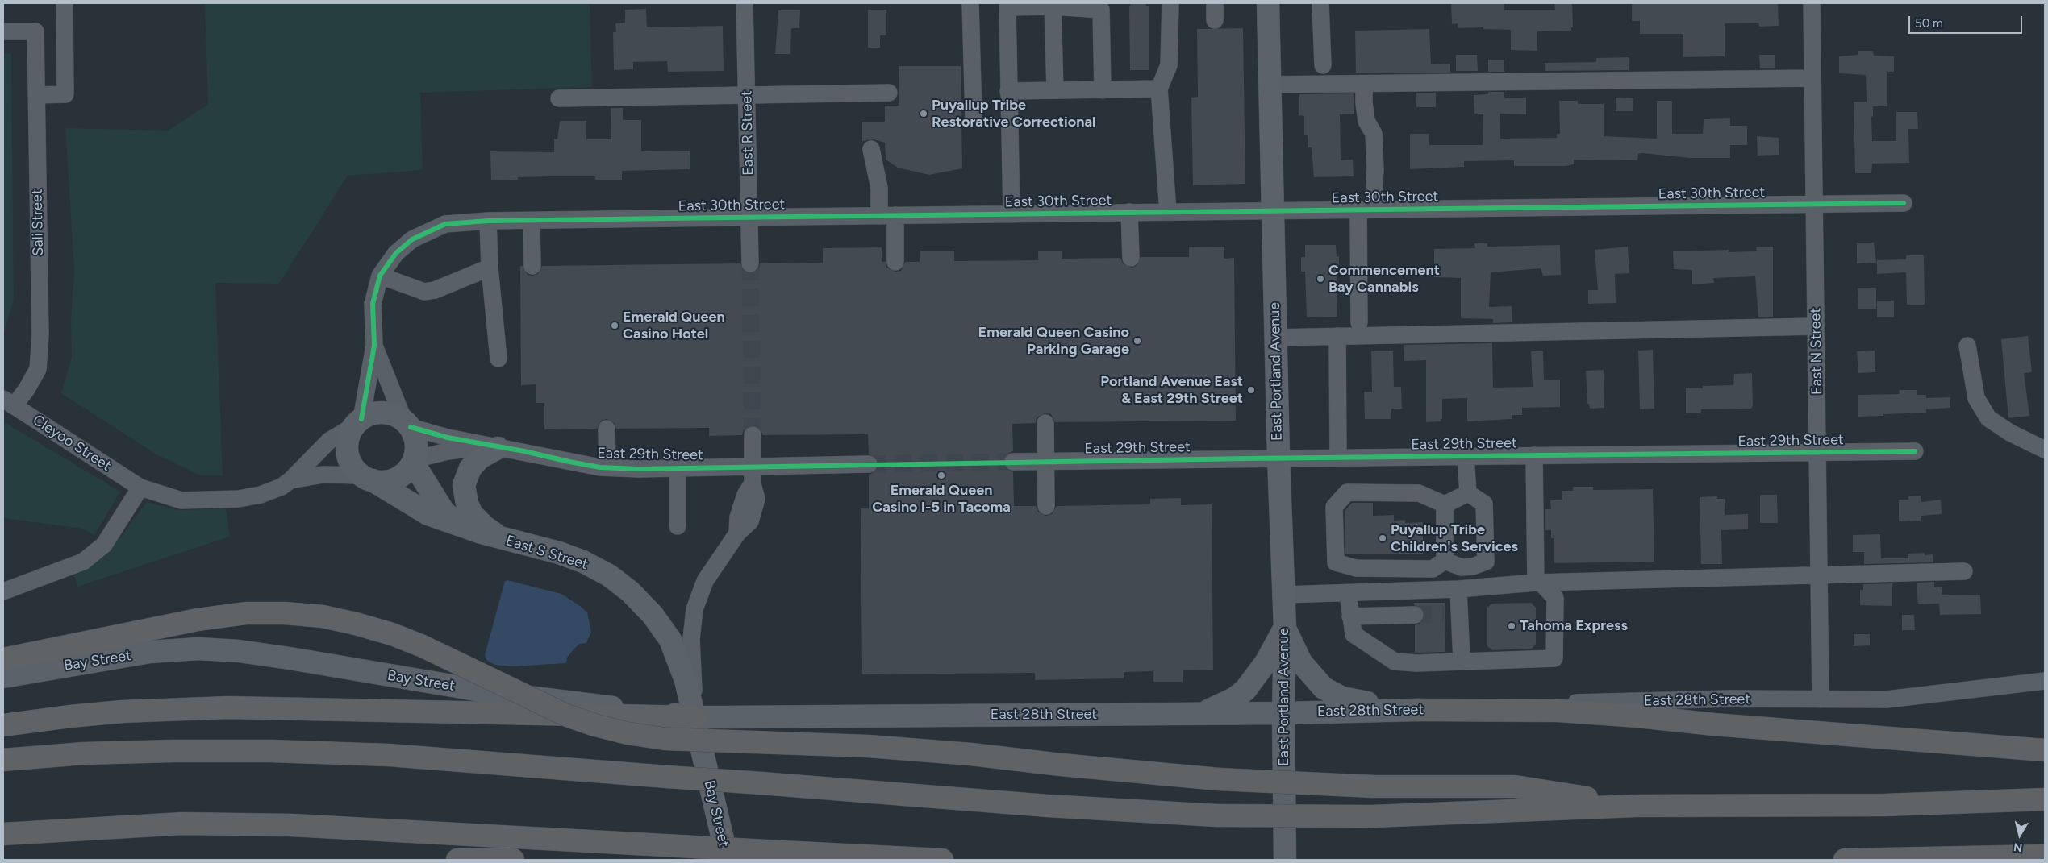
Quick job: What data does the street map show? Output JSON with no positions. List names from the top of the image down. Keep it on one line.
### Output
{"streets":{"main road":["East Portland Avenue","East S Street","Bay Street","East 28th Street"],"street":["East R Street","East 30th Street","Sali Street","East N Street","East 29th Street","Cleyoo Street"]},"crossings":[["East R Street","East 30th Street"],["East 30th Street","East N Street"],["East 30th Street","East Portland Avenue"],["East 30th Street","East 29th Street"],["East 30th Street","East S Street"],["Sali Street","Cleyoo Street"],["East N Street","East 29th Street"],["East N Street","East 28th Street"],["East Portland Avenue","East 29th Street"],["East Portland Avenue","East 28th Street"],["East 29th Street","East S Street"],["East S Street","Bay Street"],["East S Street","East 28th Street"],["Bay Street","East 28th Street"]],"places":["Puyallup Tribe Restorative Correctional","Commencement Bay Cannabis","Emerald Queen Casino Hotel","Emerald Queen Casino Parking Garage","Portland Avenue East & East 29th Street","Emerald Queen Casino I-5 in Tacoma","Puyallup Tribe Children's Services","Tahoma Express"],"scale_bar":"50 m","north":"bottom"}
